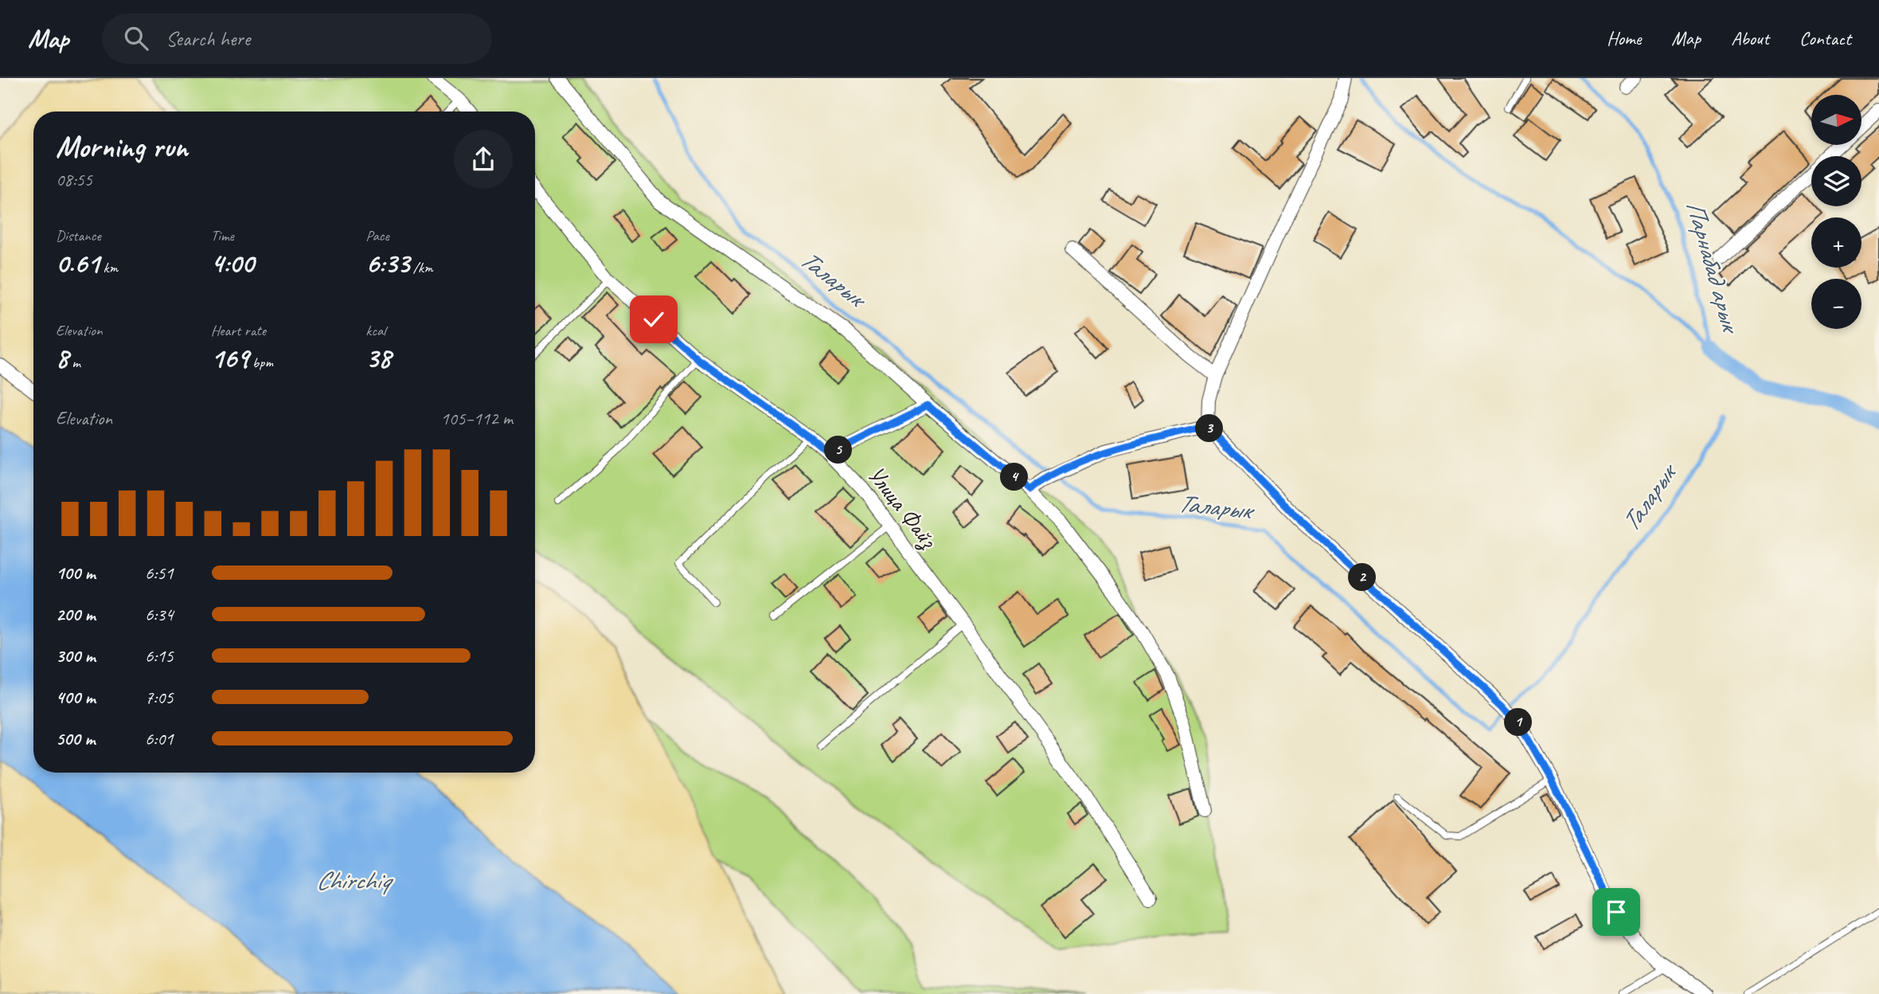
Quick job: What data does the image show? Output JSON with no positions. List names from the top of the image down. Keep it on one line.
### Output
{"streets":{"street":["Улица Файз"]},"water":["Парнабад арык","Таларык","Chirchiq"],"north":"right","page":{"header":"Map","search":"Search here","nav":["Home","Map","About","Contact"],"map_buttons":["+","−"],"heading":["Morning run","08:55"],"stats":[["Distance","0.61 km"],["Time","4:00"],["Pace","6:33 /km"],["Elevation","8 m"],["Heart rate","169 bpm"],["kcal","38"]],"chart":["Elevation","105–112 m"],"pins":["3","5","4","2","1"],"list":[{"name":"100 m","note":"6:51"},{"name":"200 m","note":"6:34"},{"name":"300 m","note":"6:15"},{"name":"400 m","note":"7:05"},{"name":"500 m","note":"6:01"}]}}
